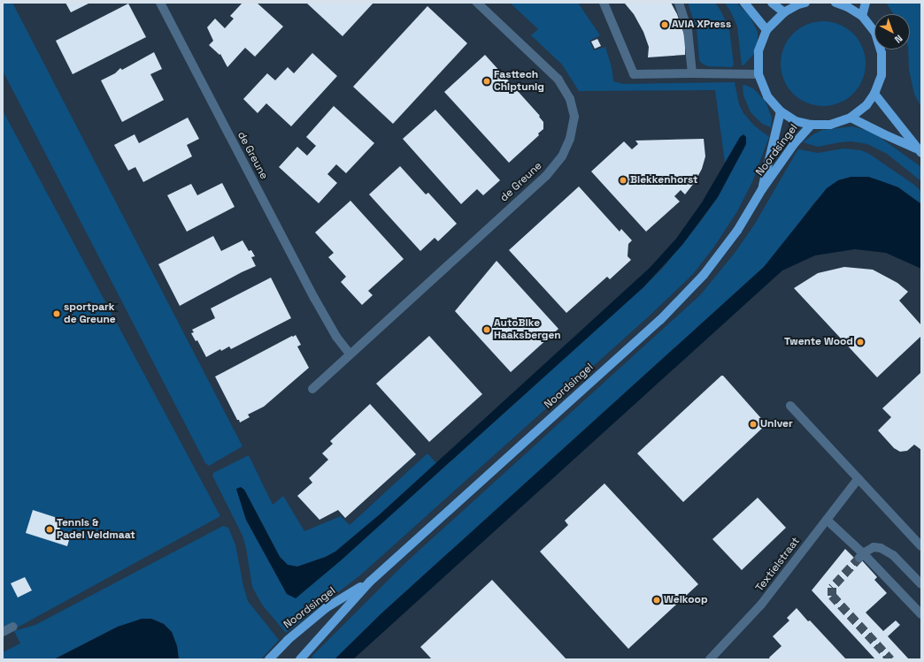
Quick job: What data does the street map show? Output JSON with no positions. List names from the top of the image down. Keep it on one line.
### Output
{"streets":{"main road":["Noordsingel"],"street":["de Greune","Textielstraat"]},"places":["AVIA XPress","Fasttech Chiptunig","Blekkenhorst","sportpark de Greune","AutoBike Haaksbergen","Twente Wood","Univer","Tennis & Padel Veldmaat","Welkoop"],"north":"bottom right"}
